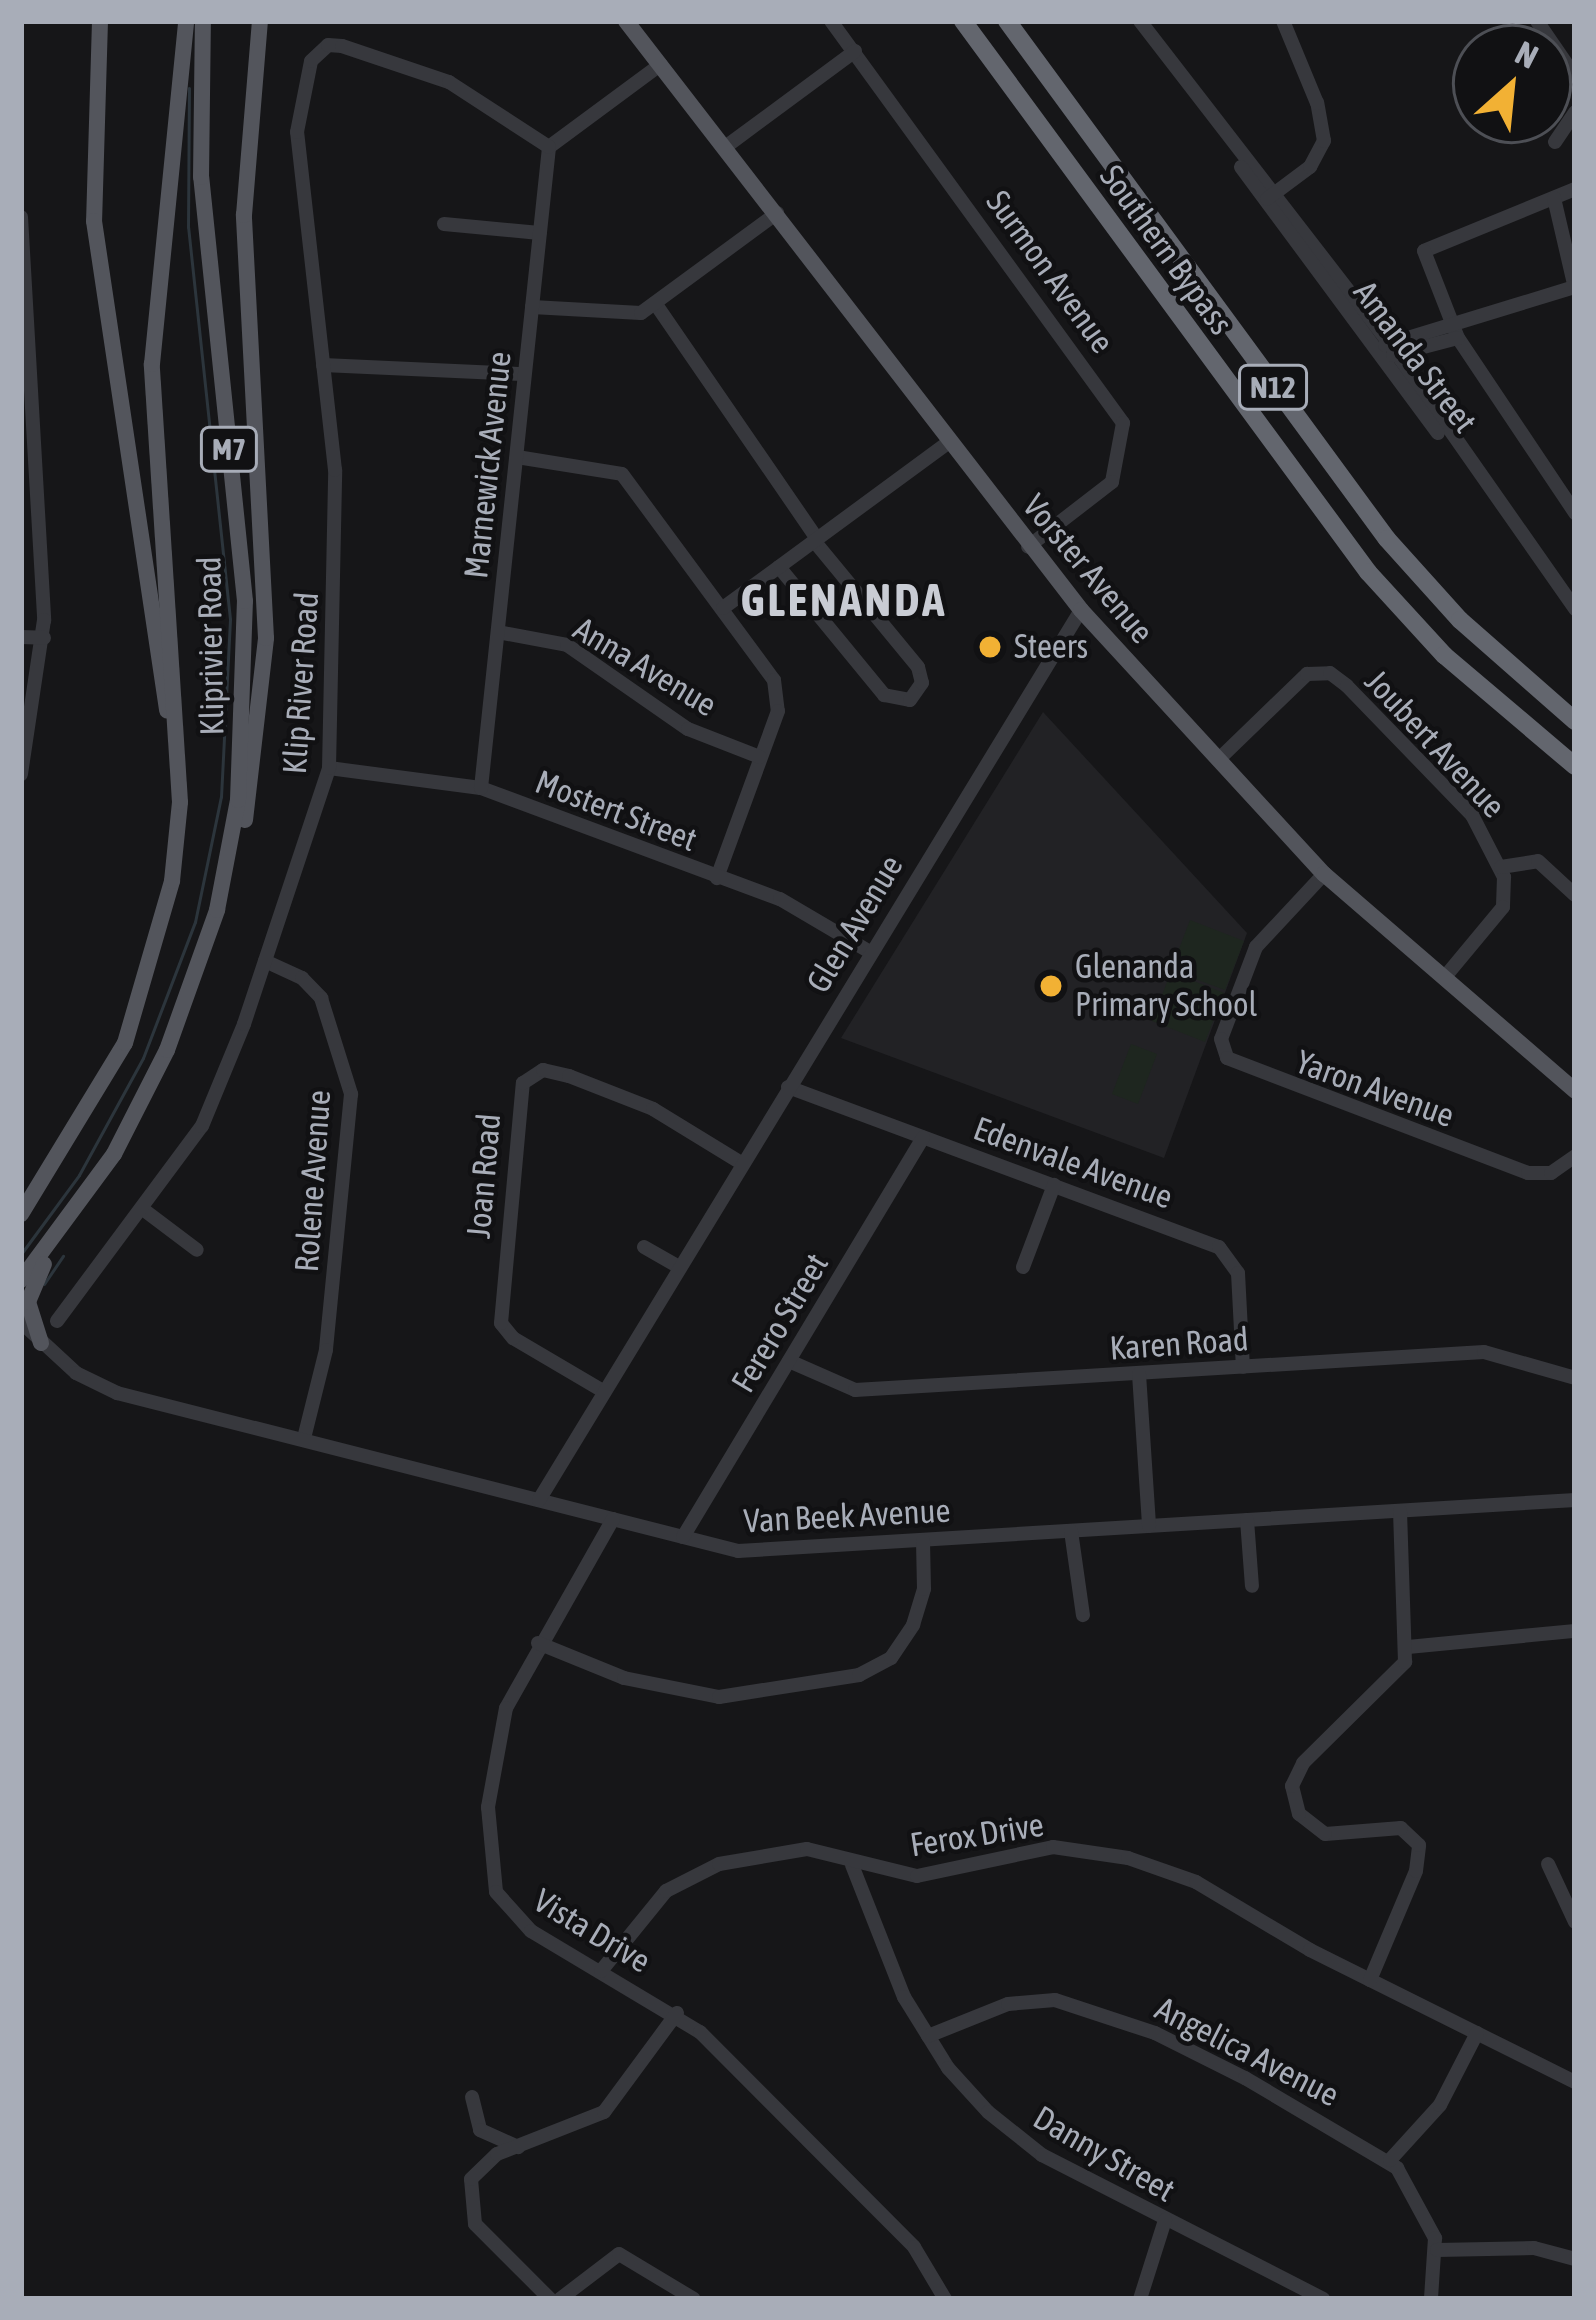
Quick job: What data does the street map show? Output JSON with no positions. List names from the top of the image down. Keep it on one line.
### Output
{"streets":{"highway":["Southern Bypass","N12"],"main road":["M7","Vorster Avenue","Kliprivier Road"],"street":["Surmon Avenue","Amanda Street","Marnewick Avenue","Anna Avenue","Klip River Road","Joubert Avenue","Mostert Street","Glen Avenue","Yaron Avenue","Edenvale Avenue","Joan Road","Rolene Avenue","Ferero Street","Karen Road","Van Beek Avenue","Ferox Drive","Vista Drive","Angelica Avenue","Danny Street"]},"crossings":[["Surmon Avenue","Vorster Avenue"],["M7","Kliprivier Road"],["Marnewick Avenue","Anna Avenue"],["Marnewick Avenue","Klip River Road"],["Marnewick Avenue","Mostert Street"],["Vorster Avenue","Joubert Avenue"],["Vorster Avenue","Glen Avenue"],["Vorster Avenue","Yaron Avenue"],["Klip River Road","Mostert Street"],["Klip River Road","Rolene Avenue"],["Mostert Street","Glen Avenue"],["Glen Avenue","Edenvale Avenue"],["Glen Avenue","Joan Road"],["Glen Avenue","Van Beek Avenue"],["Edenvale Avenue","Ferero Street"],["Edenvale Avenue","Karen Road"],["Rolene Avenue","Van Beek Avenue"],["Ferero Street","Karen Road"],["Ferero Street","Van Beek Avenue"],["Van Beek Avenue","Vista Drive"],["Ferox Drive","Vista Drive"],["Ferox Drive","Danny Street"],["Angelica Avenue","Danny Street"]],"districts":["GLENANDA"],"places":["Steers","Glenanda Primary School"],"north":"top right"}
